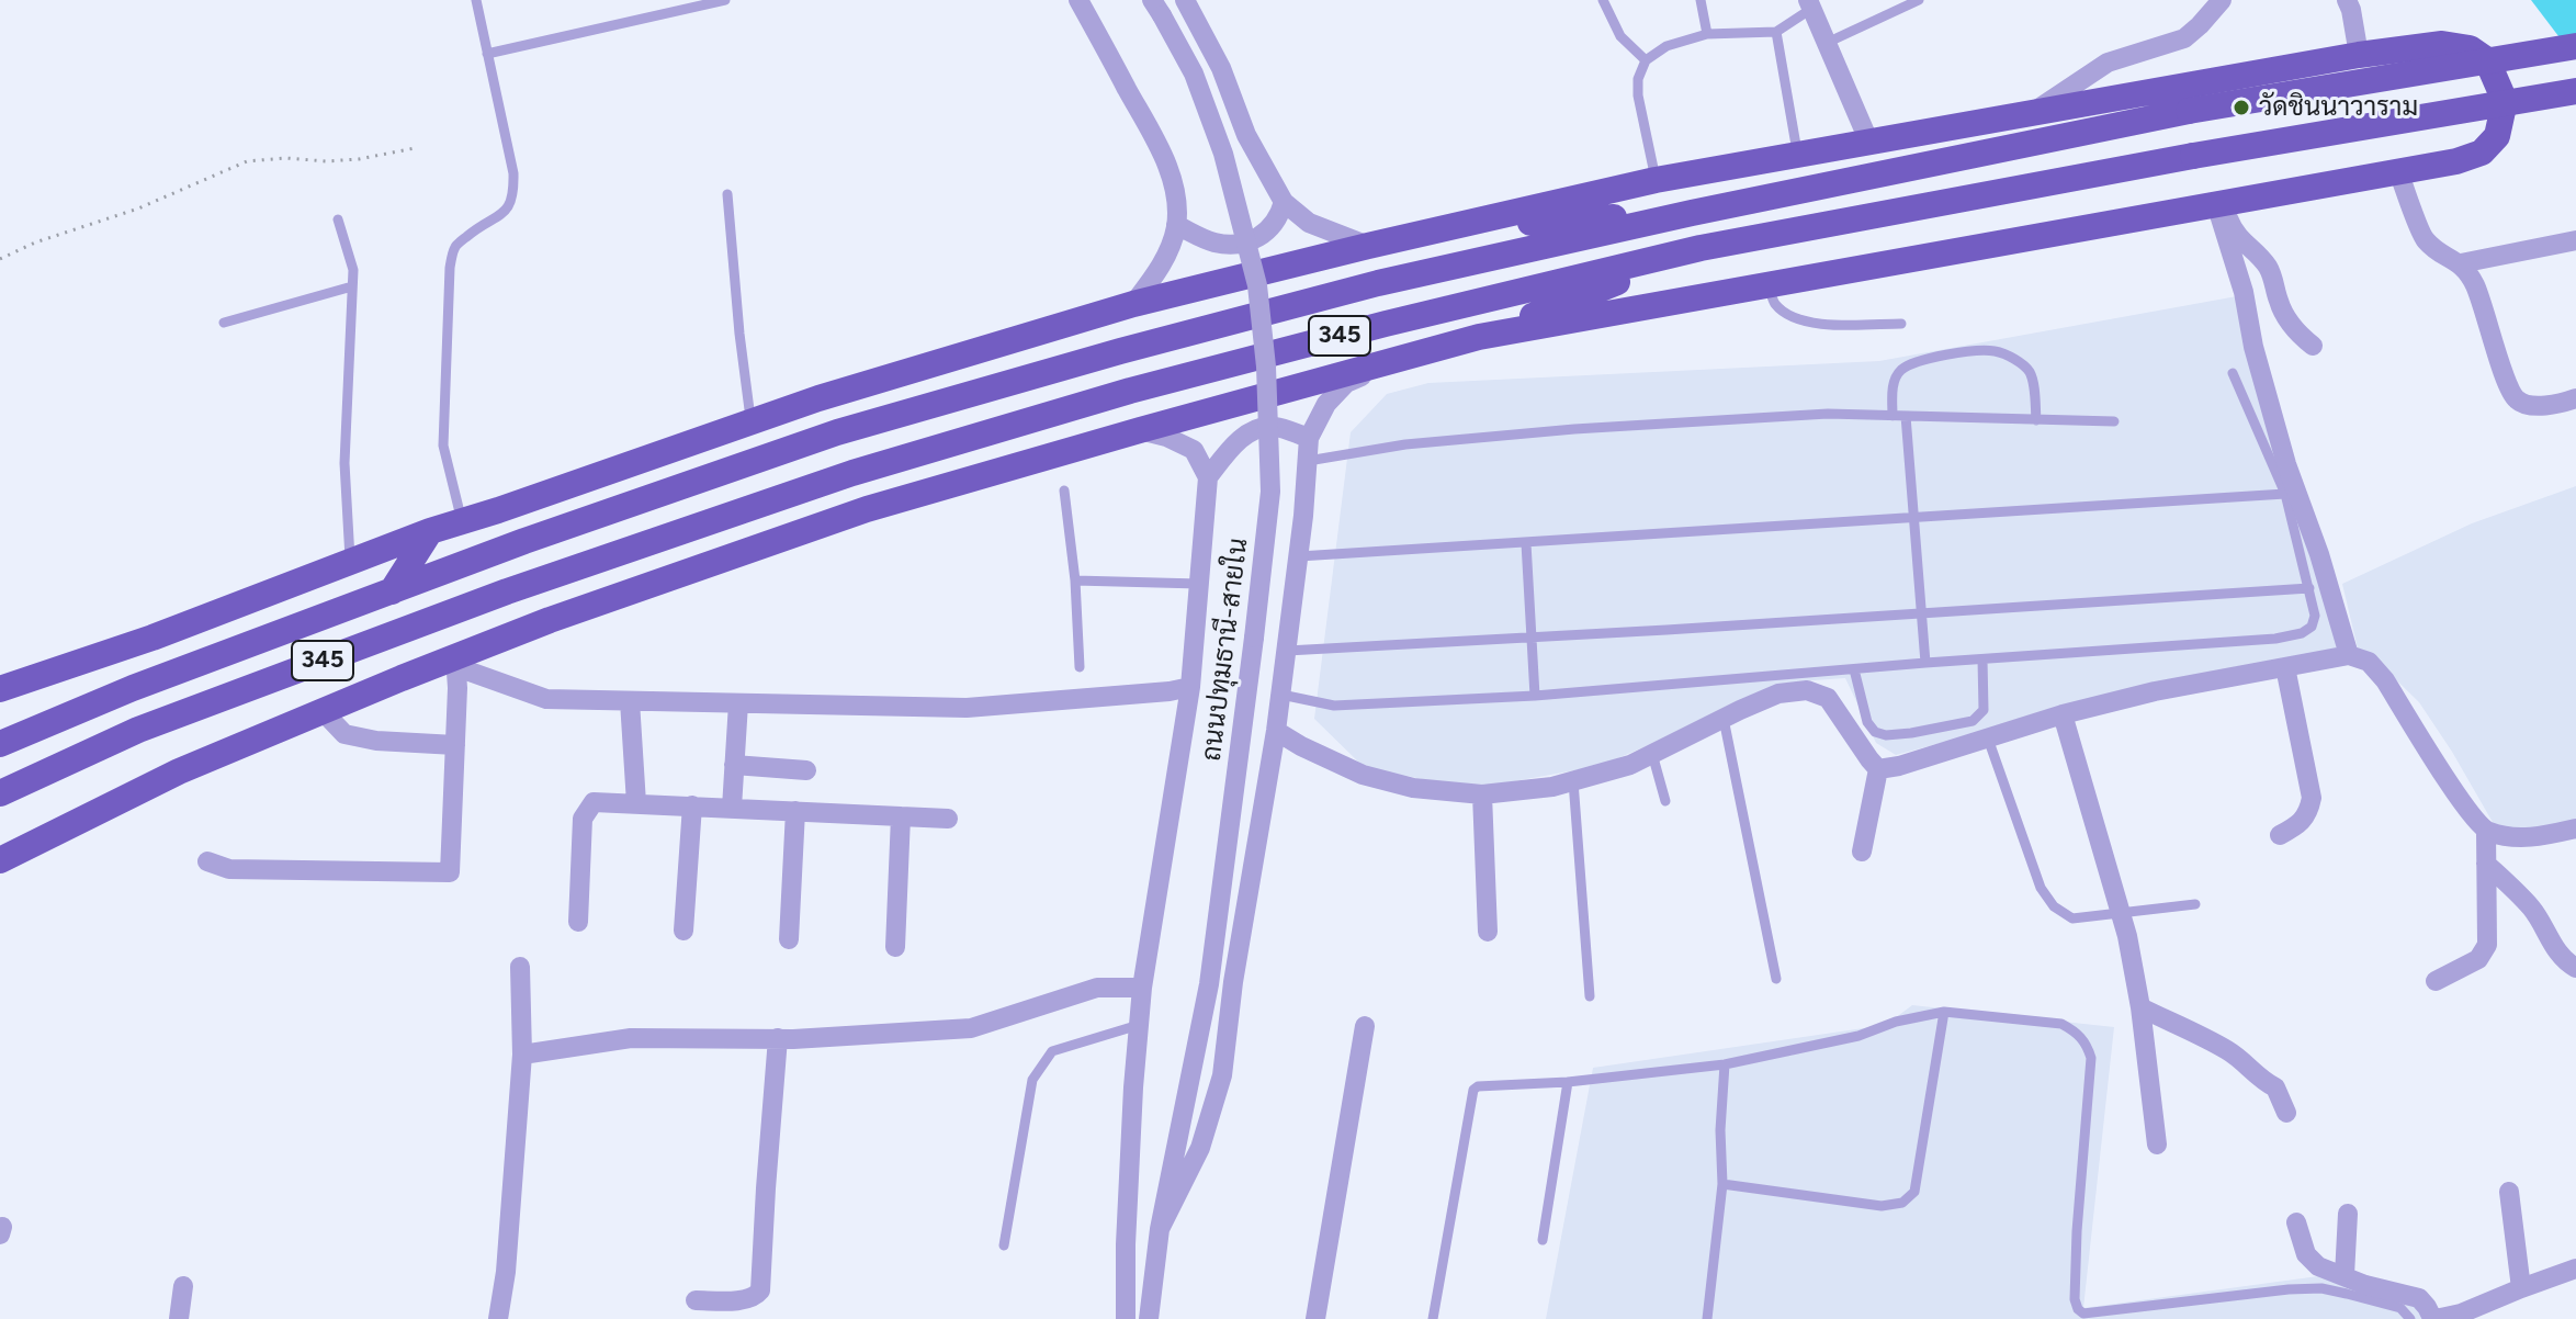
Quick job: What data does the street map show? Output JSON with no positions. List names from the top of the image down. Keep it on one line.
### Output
{"streets":{"main road":["345"],"street":["ถนนปทุมธานี-สายใน"]},"places":["วัดชินนาวาราม"]}
